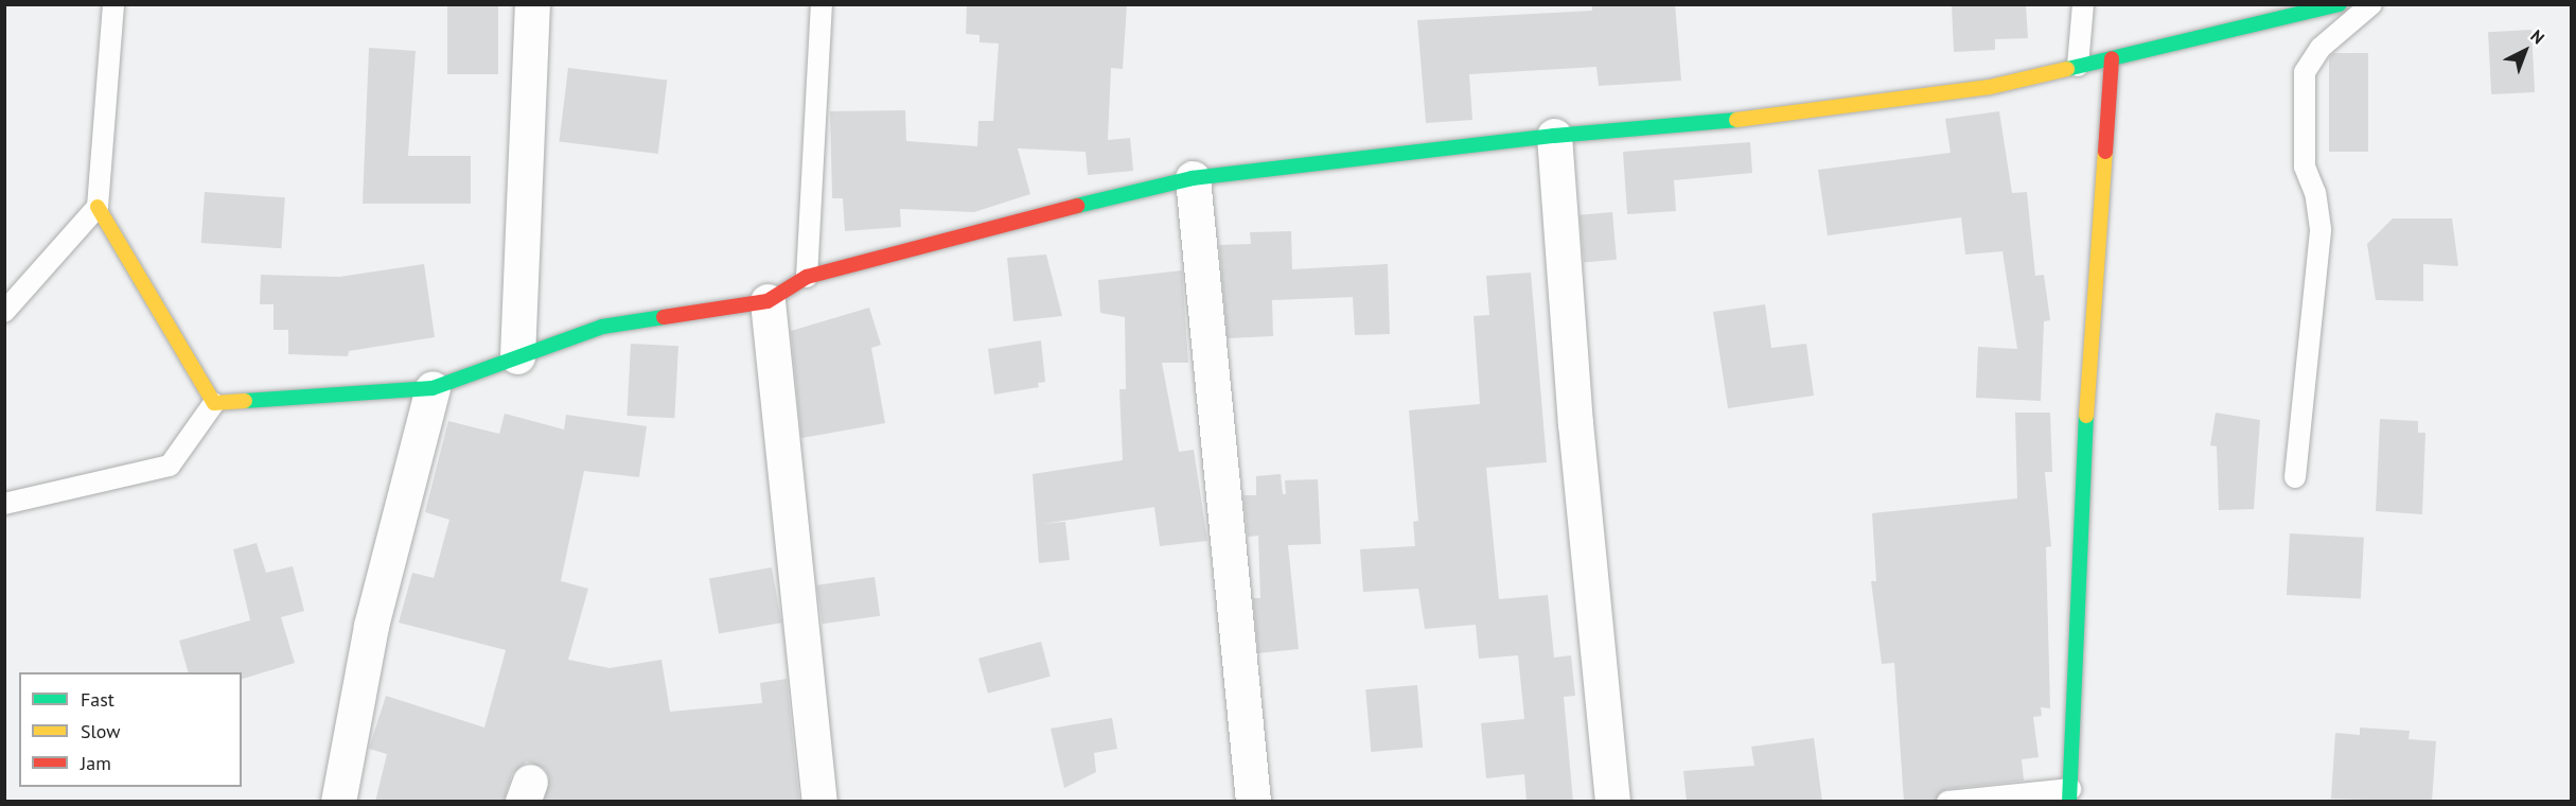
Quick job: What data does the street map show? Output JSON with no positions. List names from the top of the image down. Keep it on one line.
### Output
{"legend":["Fast","Slow","Jam"],"north":"top right"}
